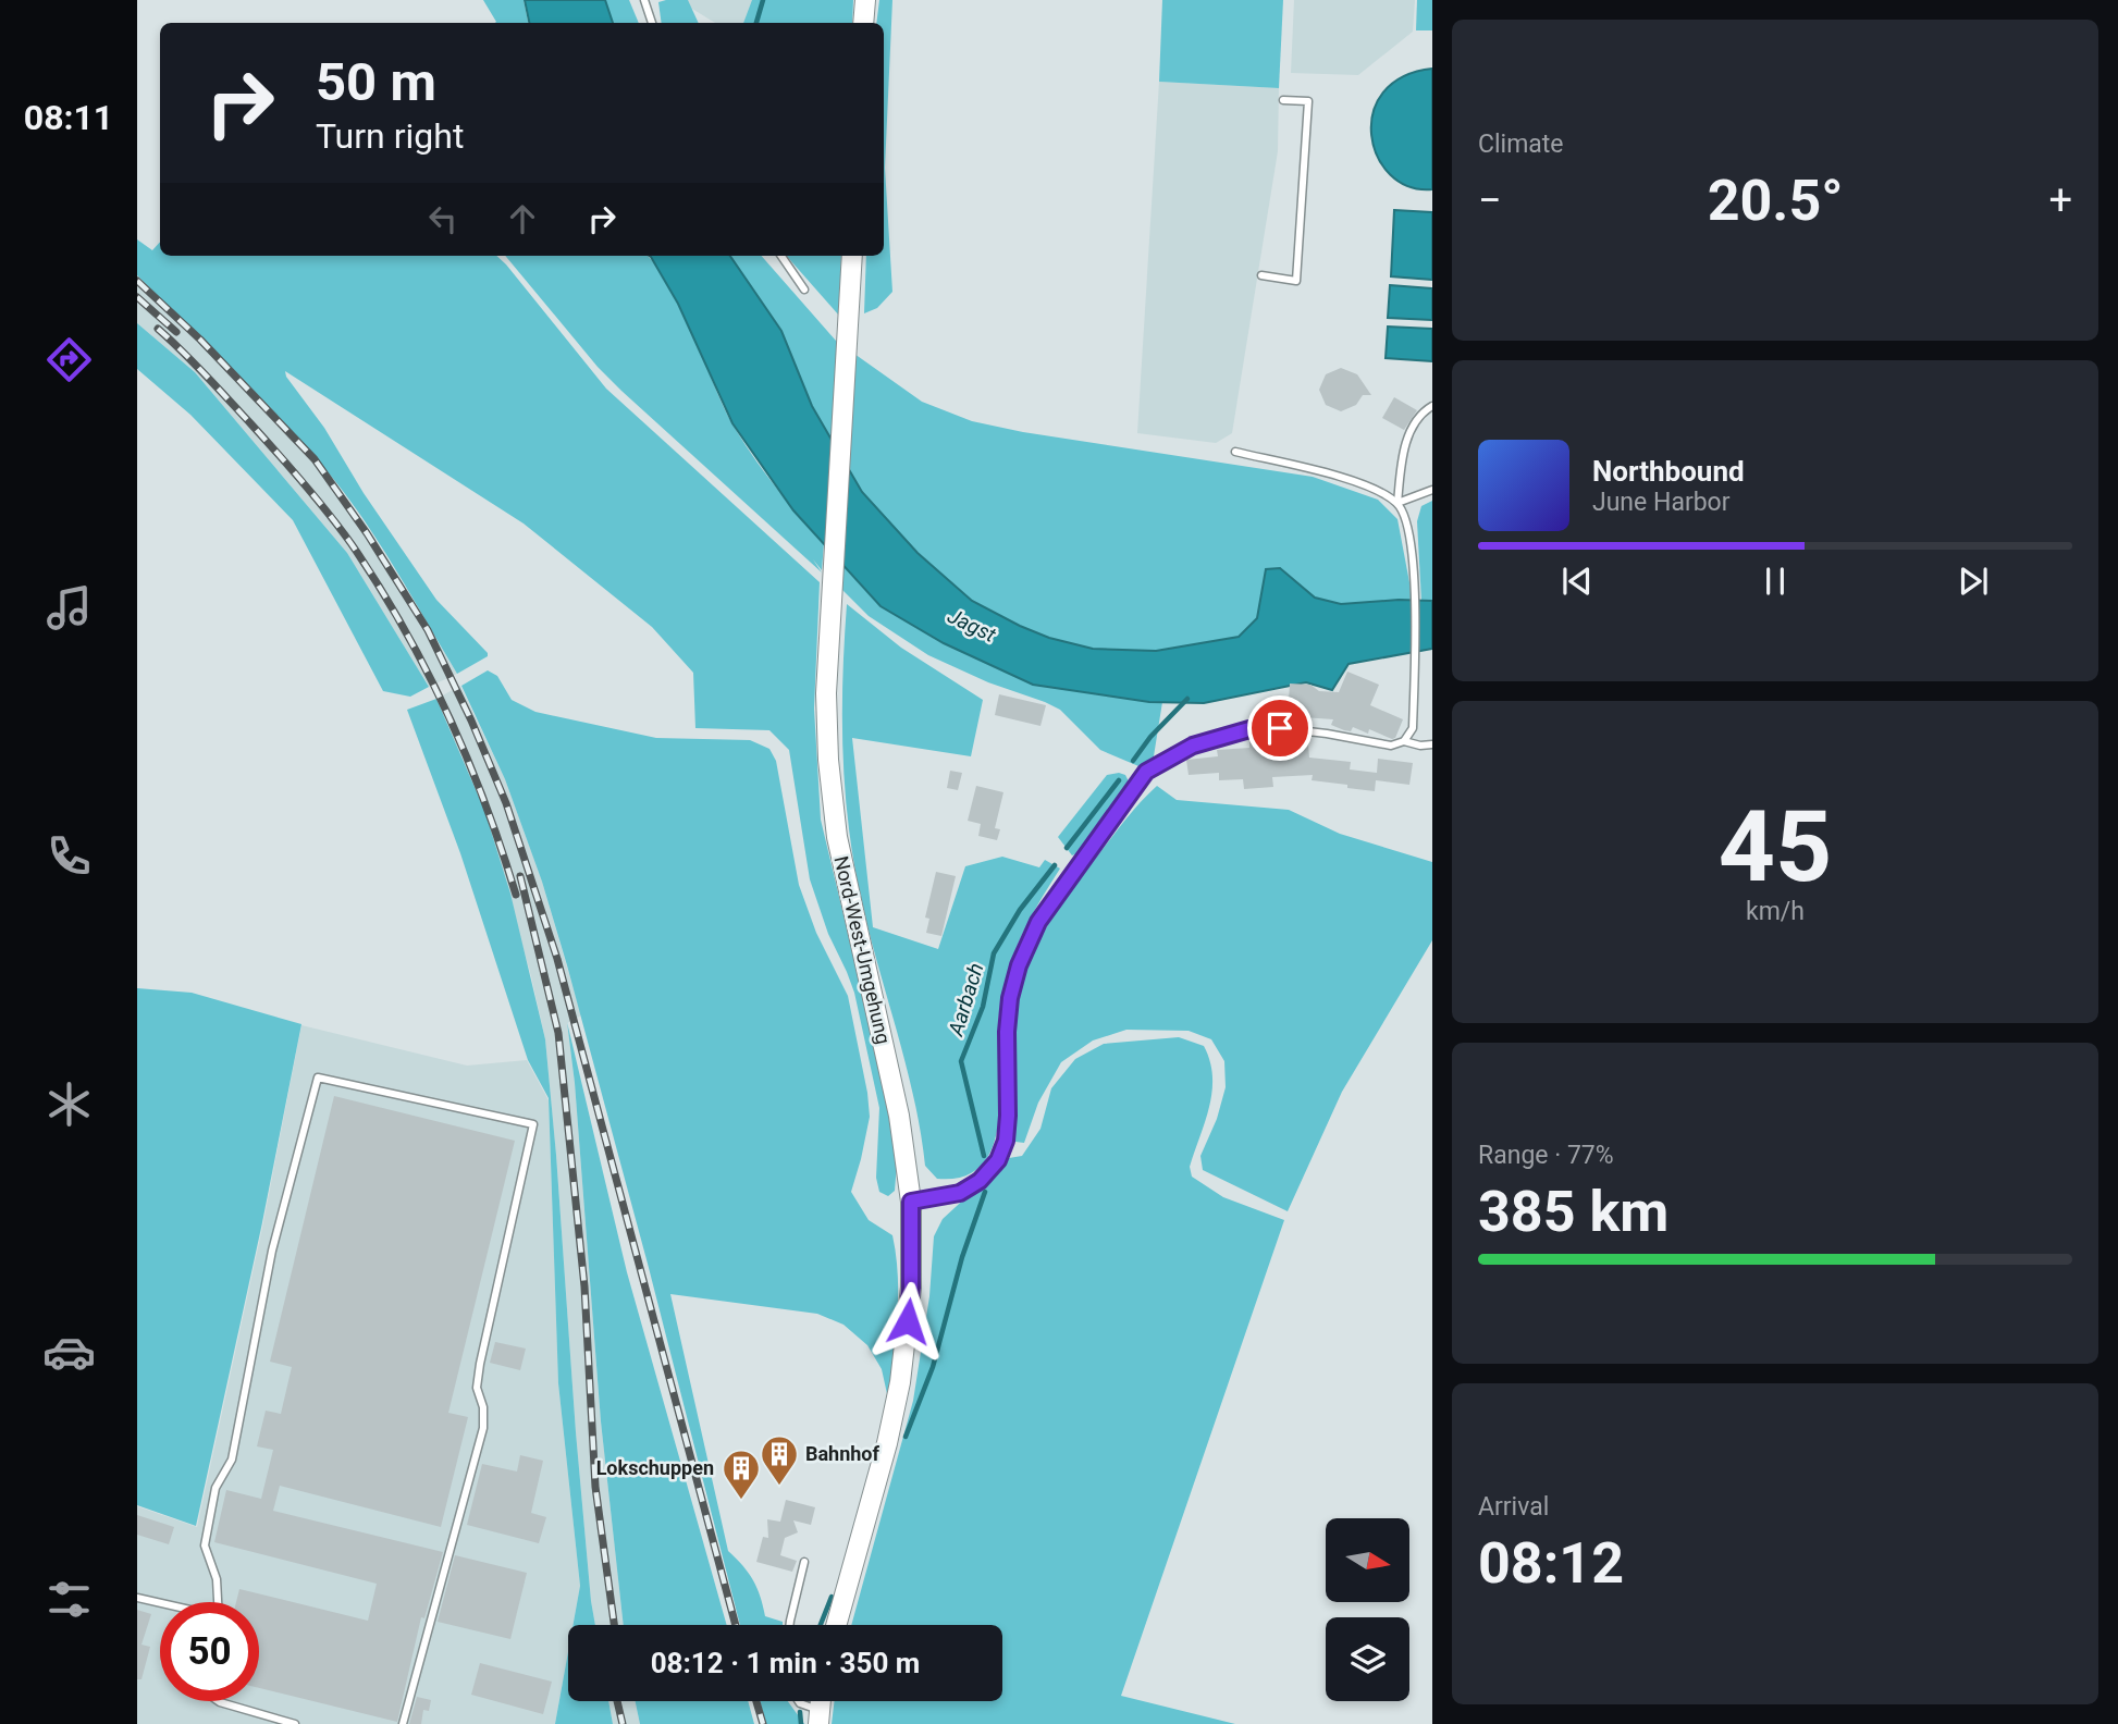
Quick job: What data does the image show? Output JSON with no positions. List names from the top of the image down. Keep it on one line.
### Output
{"streets":{"main road":["Nord-West-Umgehung"]},"water":["Jagst","Aarbach"],"places":{"building":["Bahnhof","Lokschuppen"]},"north":"right","page":{"tabs":"08:11","tile":["Climate",["45","km/h"],["Range · 77%","385 km"],["Arrival","08:12"]],"turn":["50 m","Turn right"],"heat":["−","20.5°","+"],"song":["Northbound","June Harbor"],"limit":"50","trip":"08:12 · 1 min · 350 m"}}
